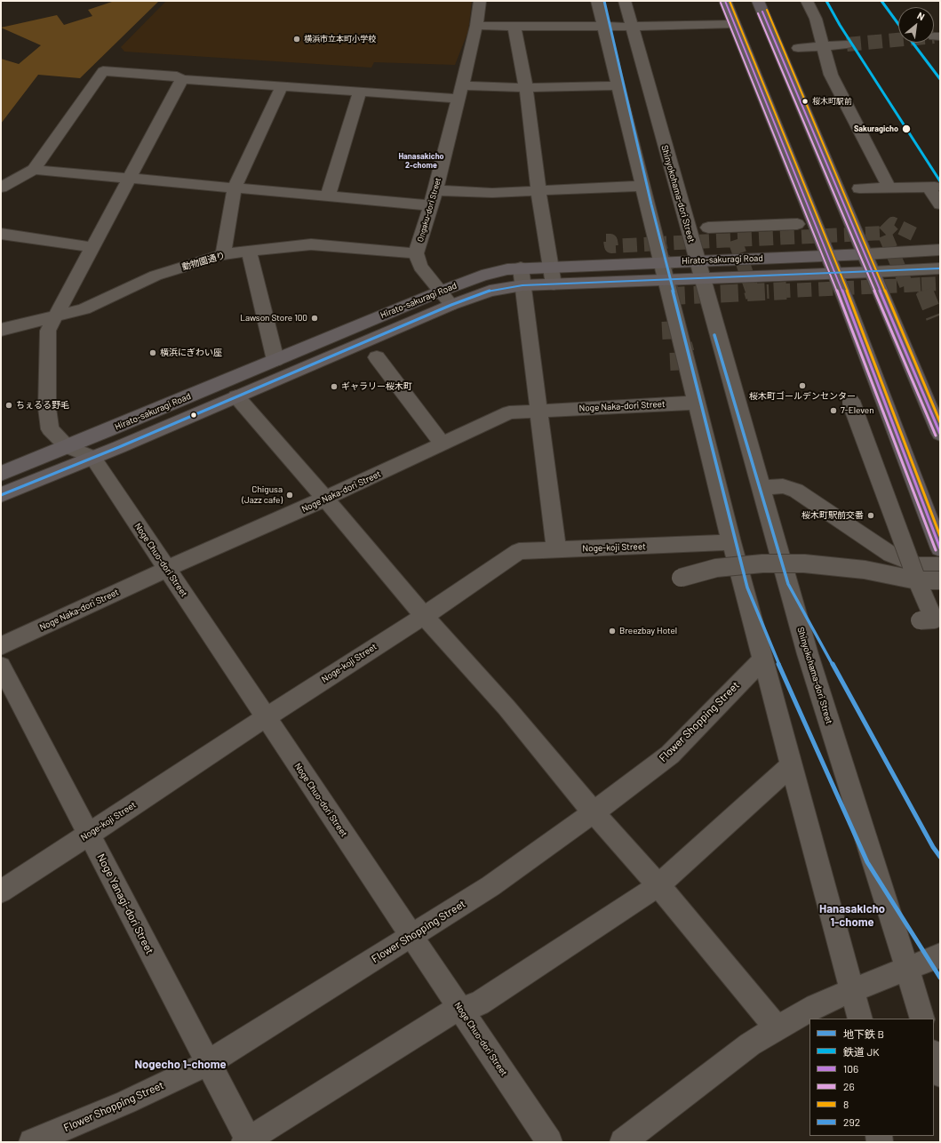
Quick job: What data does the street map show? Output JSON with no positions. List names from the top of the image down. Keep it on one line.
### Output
{"streets":{"main road":["Hirato-sakuragi Road"],"street":["Shinyokohama-dori Street","Ongaku-dori Street","動物園通り","Noge Naka-dori Street","Noge-koji Street","Noge Chuo-dori Street","Flower Shopping Street","Noge Yanagi-dori Street"]},"crossings":[["Shinyokohama-dori Street","Hirato-sakuragi Road"],["Ongaku-dori Street","Hirato-sakuragi Road"],["Ongaku-dori Street","動物園通り"],["Hirato-sakuragi Road","Noge Chuo-dori Street"],["Noge Naka-dori Street","Noge Chuo-dori Street"],["Noge-koji Street","Noge Chuo-dori Street"],["Noge-koji Street","Noge Yanagi-dori Street"],["Noge Chuo-dori Street","Flower Shopping Street"],["Flower Shopping Street","Noge Yanagi-dori Street"]],"districts":["Hanasakicho 2-chome","Hanasakicho 1-chome","Nogecho 1-chome"],"places":["横浜市立本町小学校","桜木町駅前","Sakuragicho","Lawson Store 100","横浜にぎわい座","桜木町ゴールデンセンター","ギャラリー桜木町","ちぇるる野毛","7-Eleven","Chigusa (Jazz cafe)","桜木町駅前交番","Breezbay Hotel"],"lines":["metro line B","rail line JK","transit line 106","transit line 8","transit line 26","transit line 292"],"legend":["地下鉄 B","鉄道 JK","106","26","8","292"],"north":"top right"}
